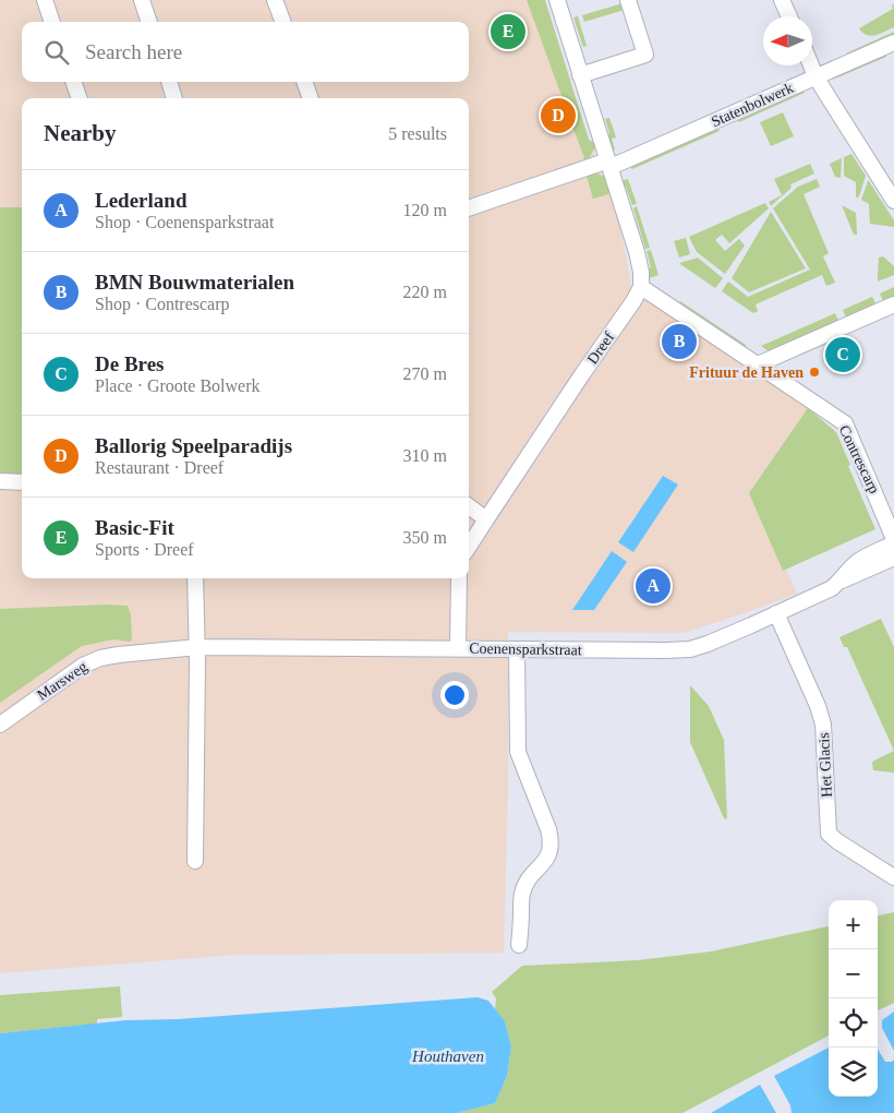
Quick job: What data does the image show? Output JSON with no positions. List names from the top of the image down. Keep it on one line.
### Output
{"streets":{"street":["Statenbolwerk","Dreef","Contrescarp","Coenensparkstraat","Marsweg","Het Glacis"]},"crossings":[["Dreef","Contrescarp"],["Contrescarp","Coenensparkstraat"],["Coenensparkstraat","Marsweg"],["Coenensparkstraat","Het Glacis"]],"water":["Houthaven"],"places":["Frituur de Haven"],"north":"left","page":{"pins":["E","D","B","C","A"],"search":"Search here","heading":["Nearby","5 results"],"list":[{"mark":"A","name":"Lederland","note":"Shop · Coenensparkstraat","value":"120 m"},{"mark":"B","name":"BMN Bouwmaterialen","note":"Shop · Contrescarp","value":"220 m"},{"mark":"C","name":"De Bres","note":"Place · Groote Bolwerk","value":"270 m"},{"mark":"D","name":"Ballorig Speelparadijs","note":"Restaurant · Dreef","value":"310 m"},{"mark":"E","name":"Basic-Fit","note":"Sports · Dreef","value":"350 m"}],"map_buttons":["+","−"]}}
